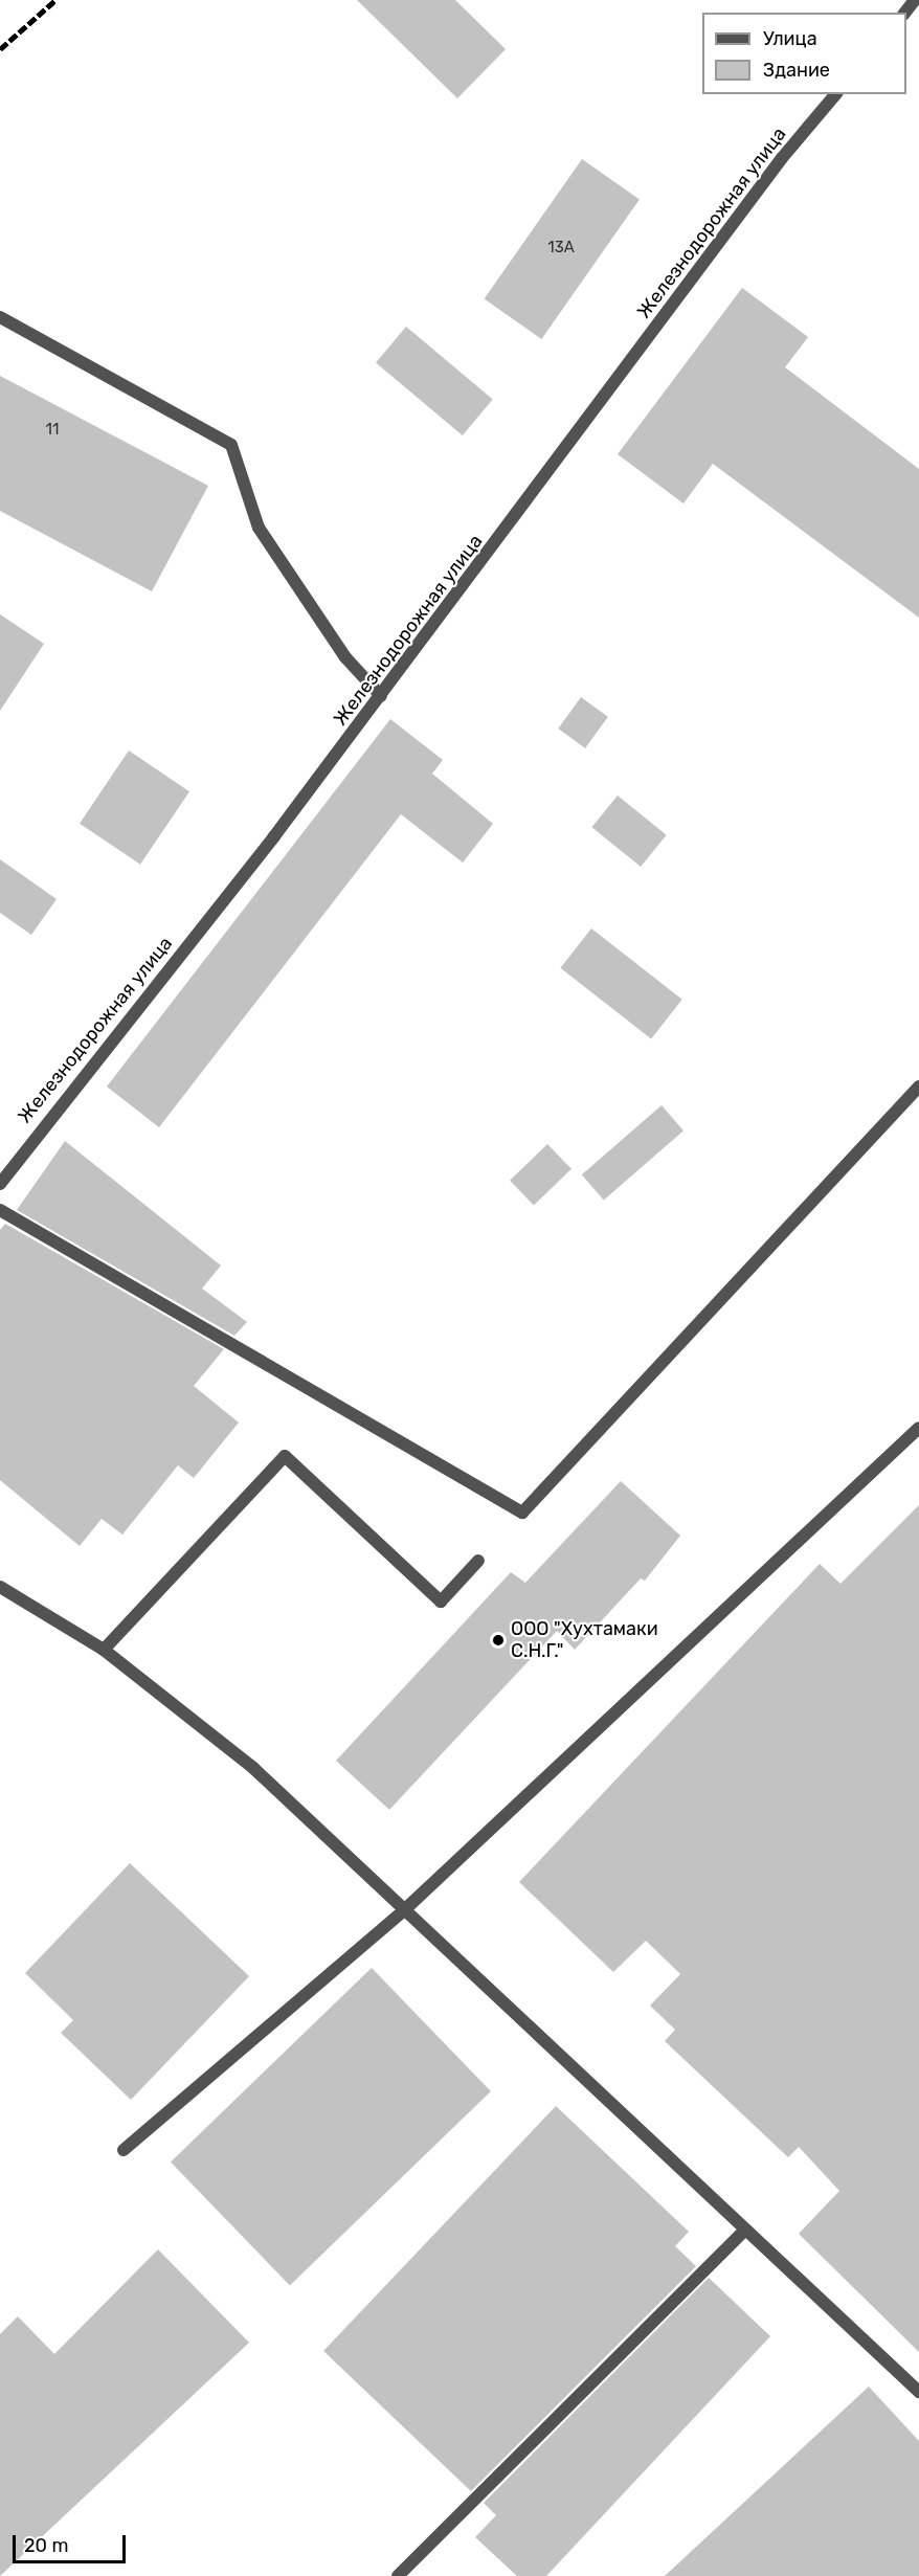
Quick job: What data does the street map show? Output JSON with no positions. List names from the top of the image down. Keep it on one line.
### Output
{"streets":{"street":["Железнодорожная улица"]},"places":["ООО \"Хухтамаки С.Н.Г.\""],"house_numbers":["13А","11"],"legend":["Улица","Здание"],"scale_bar":"20 m"}
